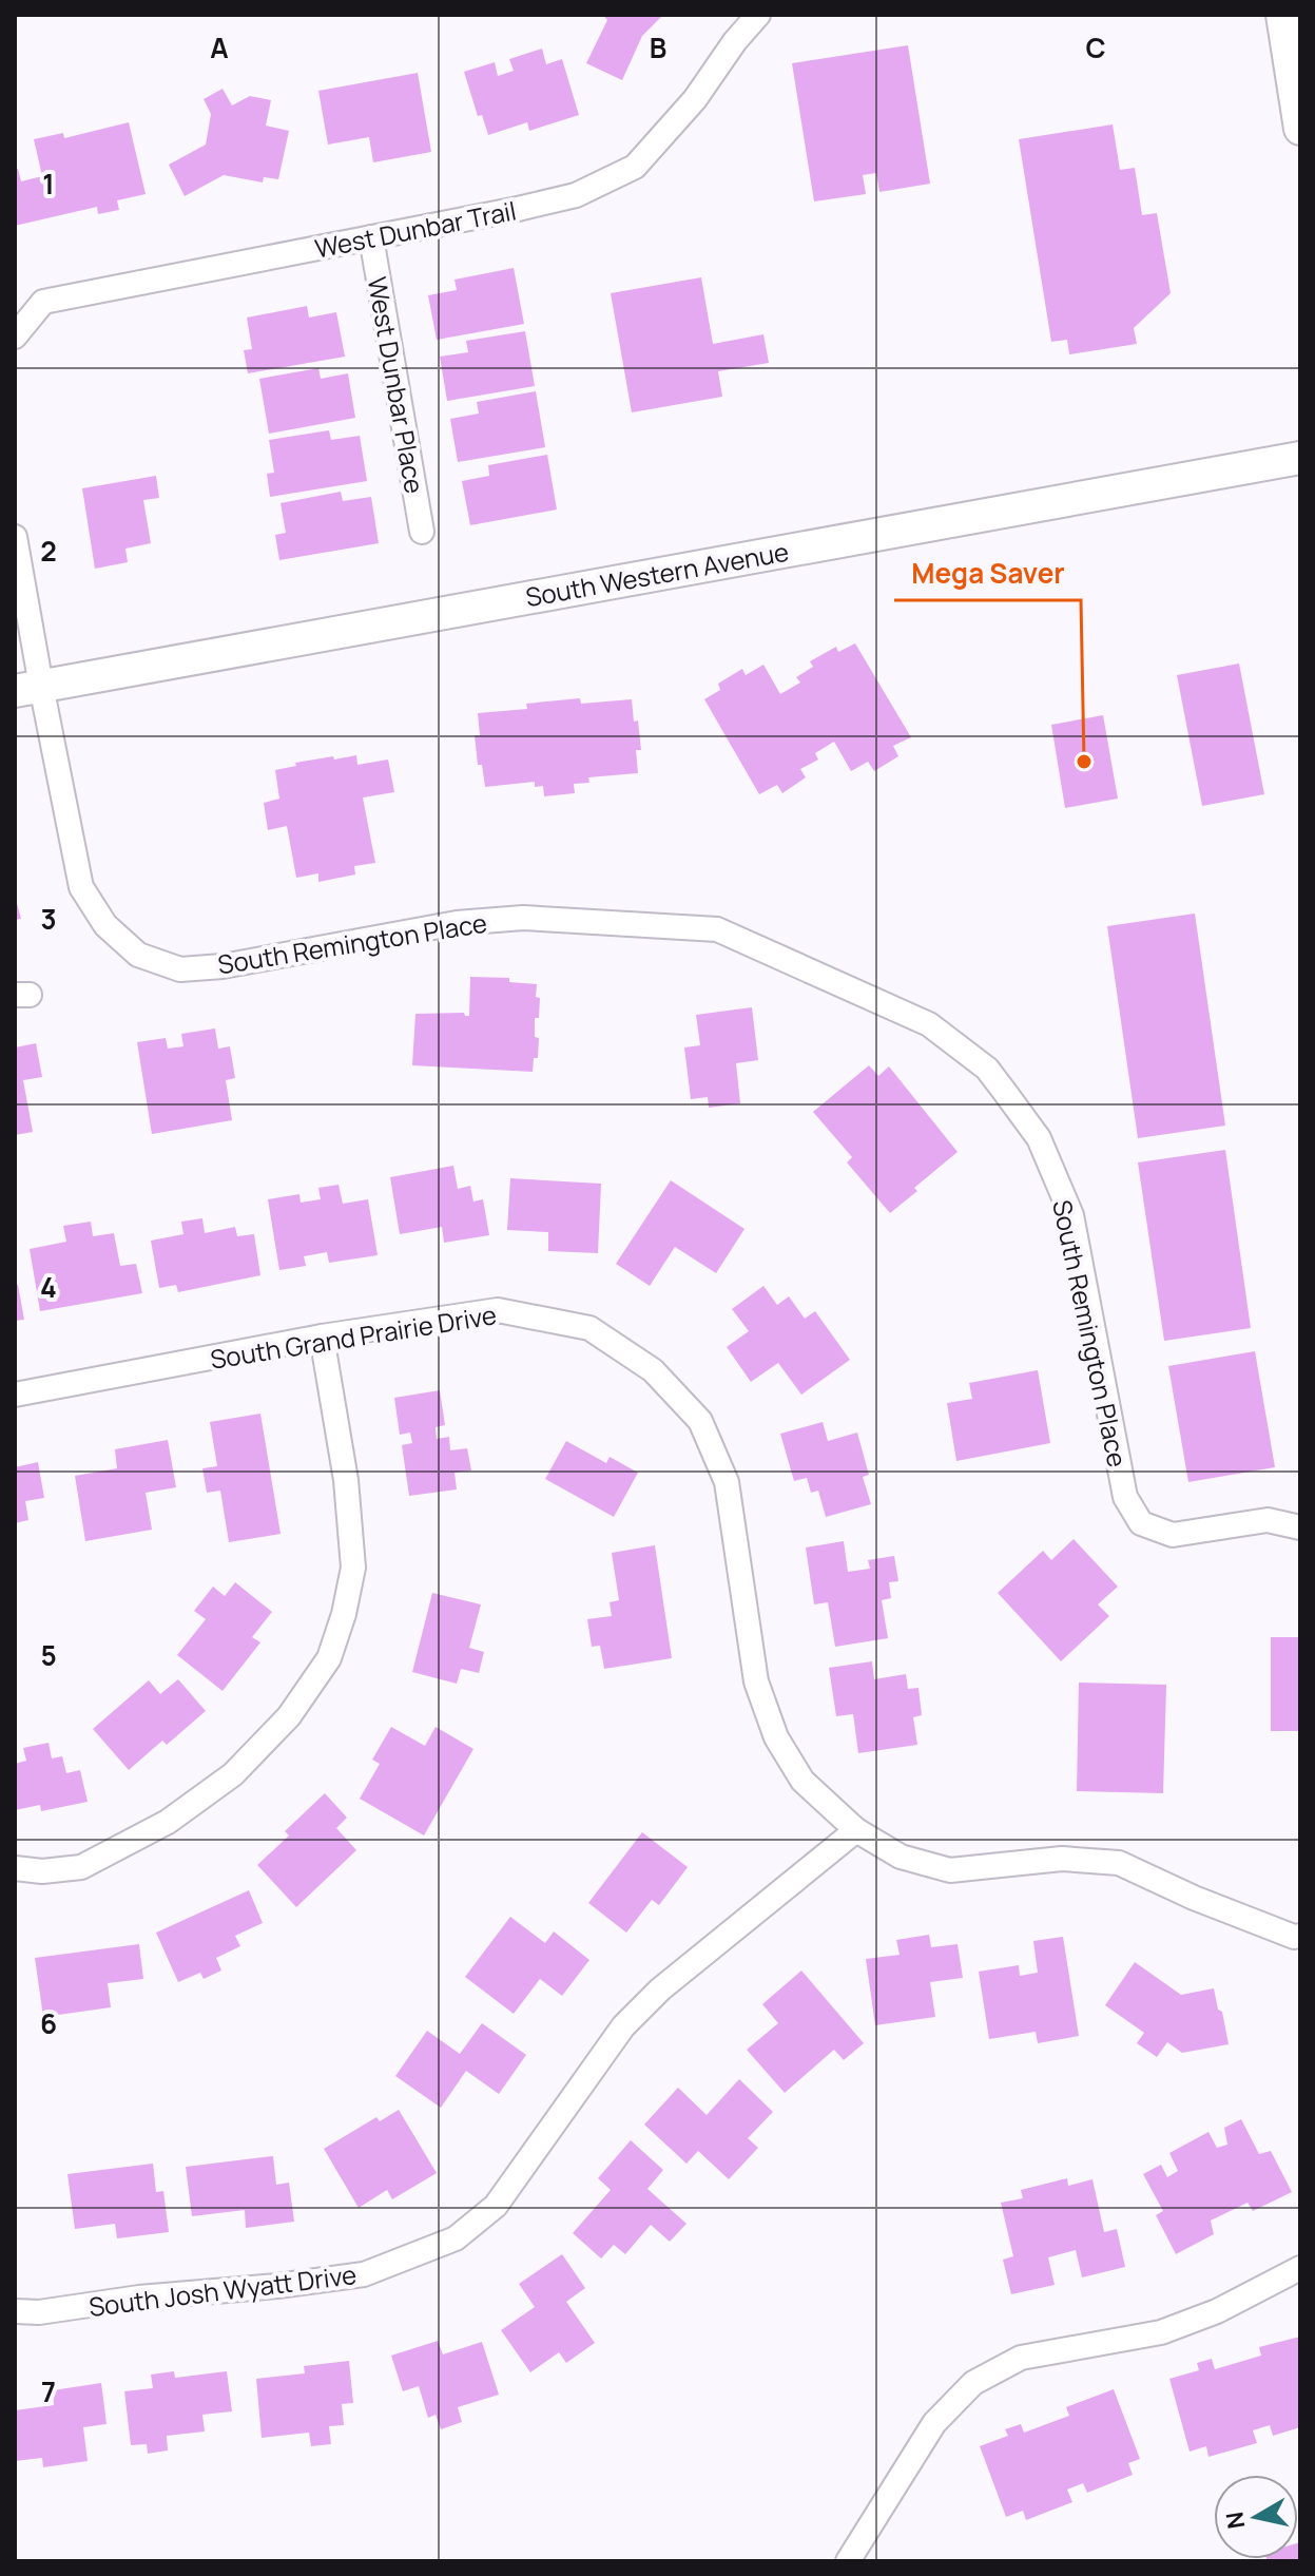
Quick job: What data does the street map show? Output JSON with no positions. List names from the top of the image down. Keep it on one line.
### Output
{"streets":{"main road":["South Western Avenue"],"street":["West Dunbar Trail","West Dunbar Place","South Remington Place","South Grand Prairie Drive","South Josh Wyatt Drive"]},"crossings":[["West Dunbar Trail","West Dunbar Place"],["South Western Avenue","South Remington Place"],["South Grand Prairie Drive","South Josh Wyatt Drive"]],"places":["Mega Saver"],"north":"left","grid":{"columns":["A","B","C"],"rows":["1","2","3","4","5","6","7"]}}
